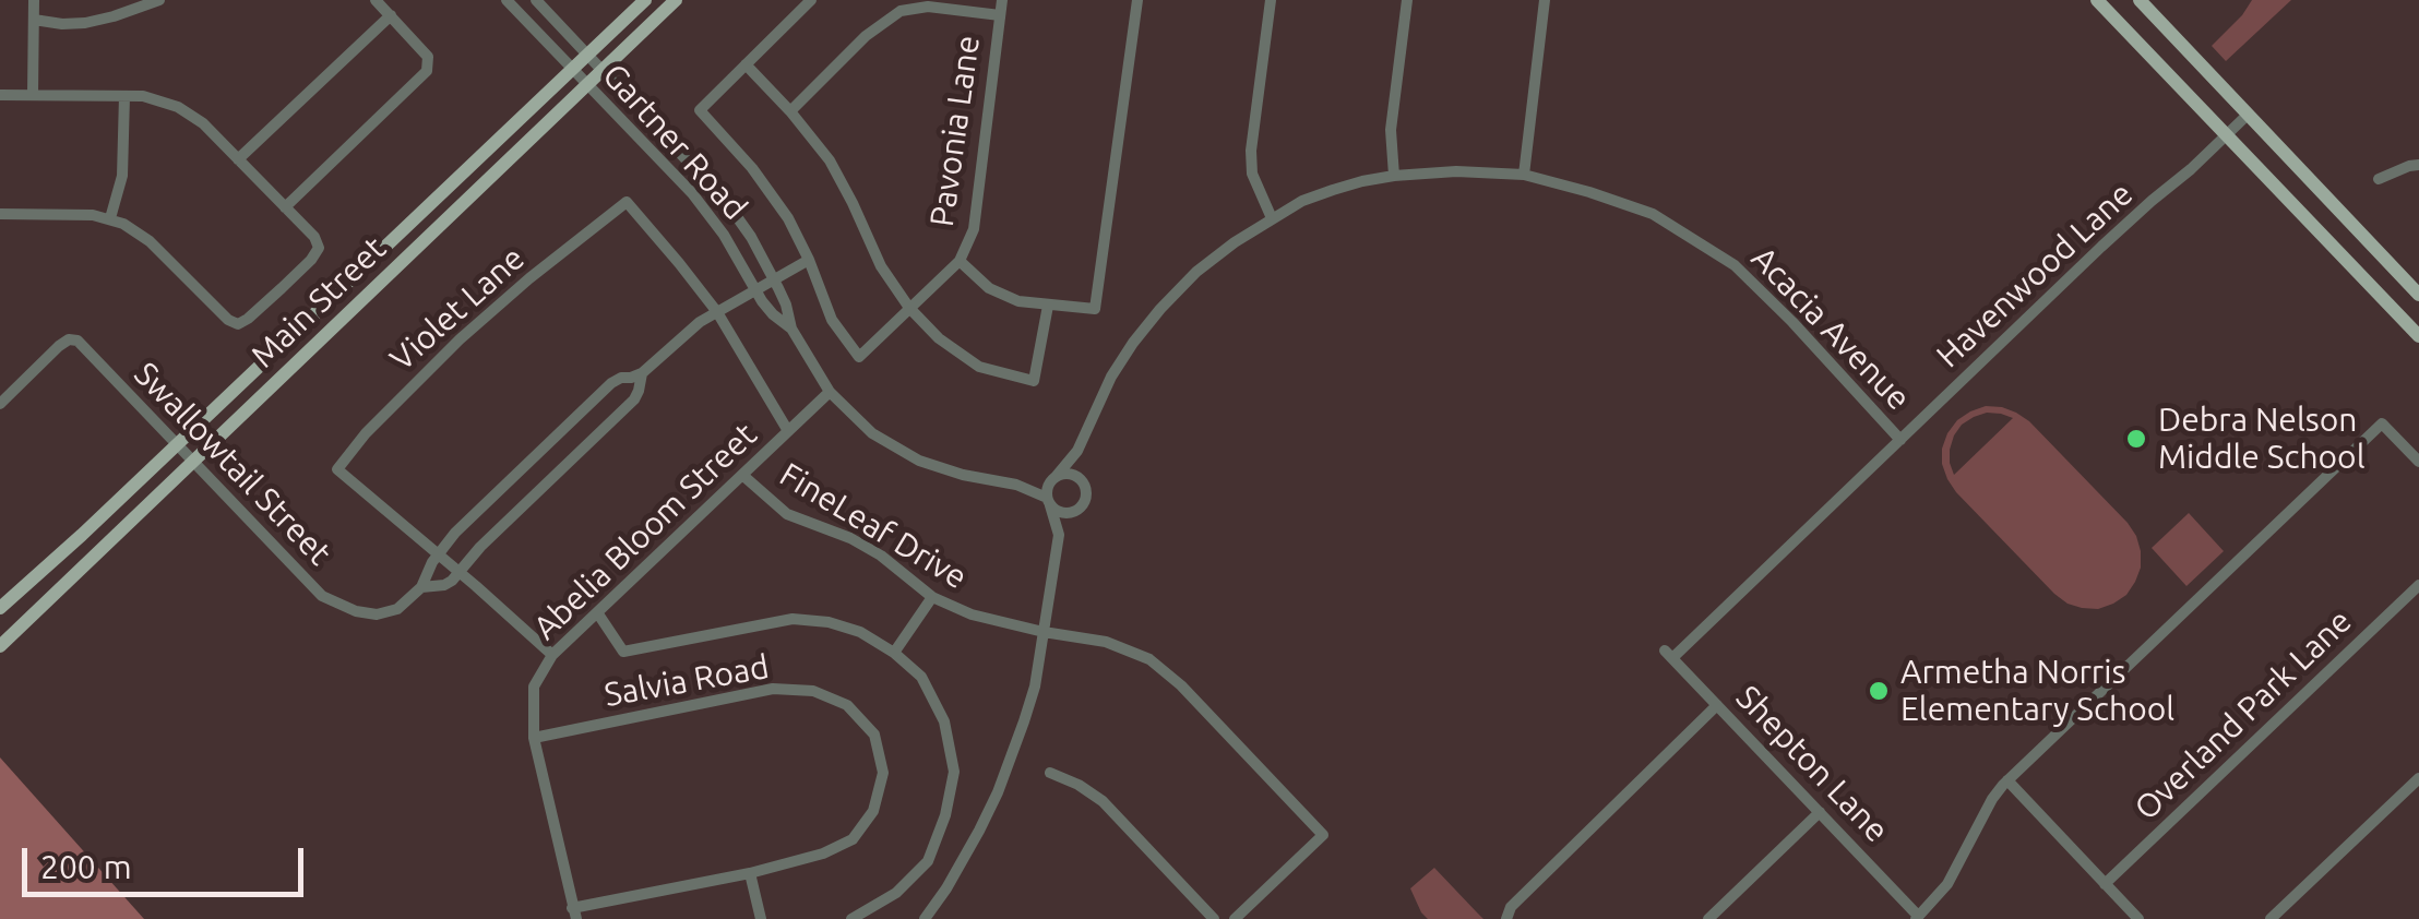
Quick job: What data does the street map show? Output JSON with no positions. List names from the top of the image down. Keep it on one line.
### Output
{"streets":{"main road":["Main Street"],"street":["Pavonia Lane","Gartner Road","Havenwood Lane","Violet Lane","Acacia Avenue","Swallowtail Street","FineLeaf Drive","Abelia Bloom Street","Salvia Road","Overland Park Lane","Shepton Lane"]},"crossings":[["Pavonia Lane","Swallowtail Street"],["Gartner Road","Main Street"],["Gartner Road","Swallowtail Street"],["Gartner Road","Abelia Bloom Street"],["Havenwood Lane","Acacia Avenue"],["Havenwood Lane","Shepton Lane"],["Main Street","Swallowtail Street"],["Violet Lane","Swallowtail Street"],["FineLeaf Drive","Abelia Bloom Street"],["Abelia Bloom Street","Salvia Road"]],"places":["Debra Nelson Middle School","Armetha Norris Elementary School"],"scale_bar":"200 m"}
